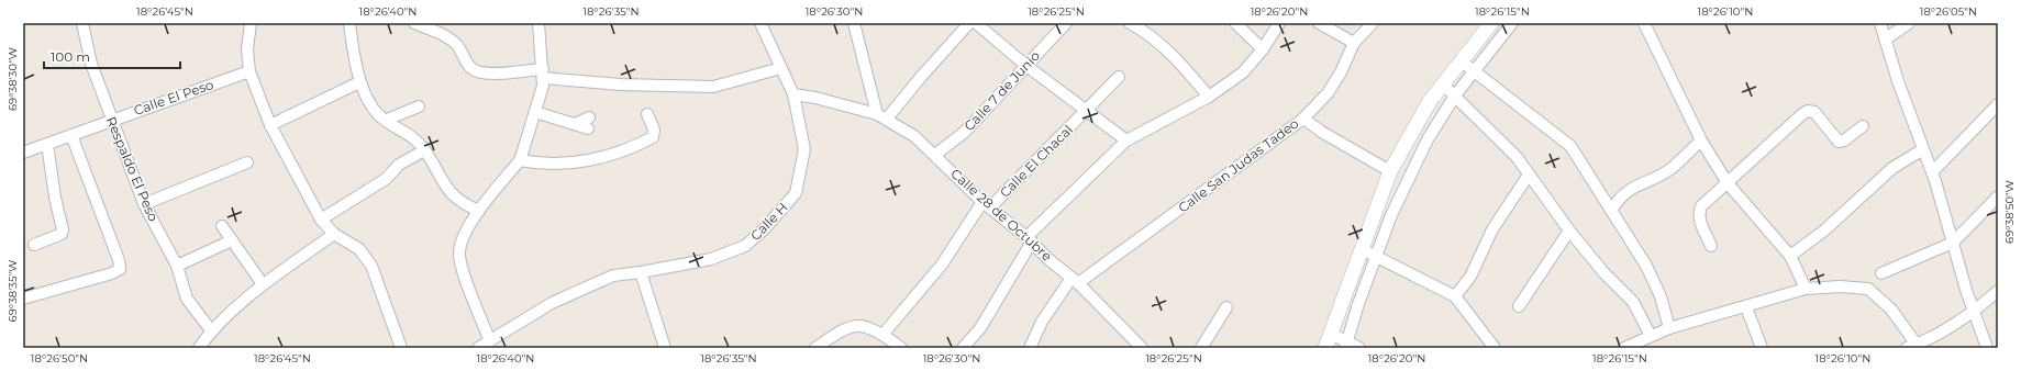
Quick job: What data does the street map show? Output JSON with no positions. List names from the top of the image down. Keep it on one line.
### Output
{"streets":{"street":["Calle 7 de Junio","Calle El Peso","Calle El Chacal","Calle San Judas Tadeo","Respaldo El Peso","Calle 28 de Octubre","Calle H"]},"crossings":[["Calle 7 de Junio","Calle 28 de Octubre"],["Calle El Peso","Respaldo El Peso"],["Calle El Chacal","Calle 28 de Octubre"],["Calle San Judas Tadeo","Calle 28 de Octubre"],["Calle 28 de Octubre","Calle H"]],"scale_bar":"100 m","coordinates":["18°26'45\"N","18°26'40\"N","18°26'35\"N","18°26'30\"N","18°26'25\"N","18°26'20\"N","18°26'15\"N","18°26'10\"N","18°26'05\"N","69°38'30\"W","69°38'50\"W","69°38'35\"W","18°26'50\"N"]}
